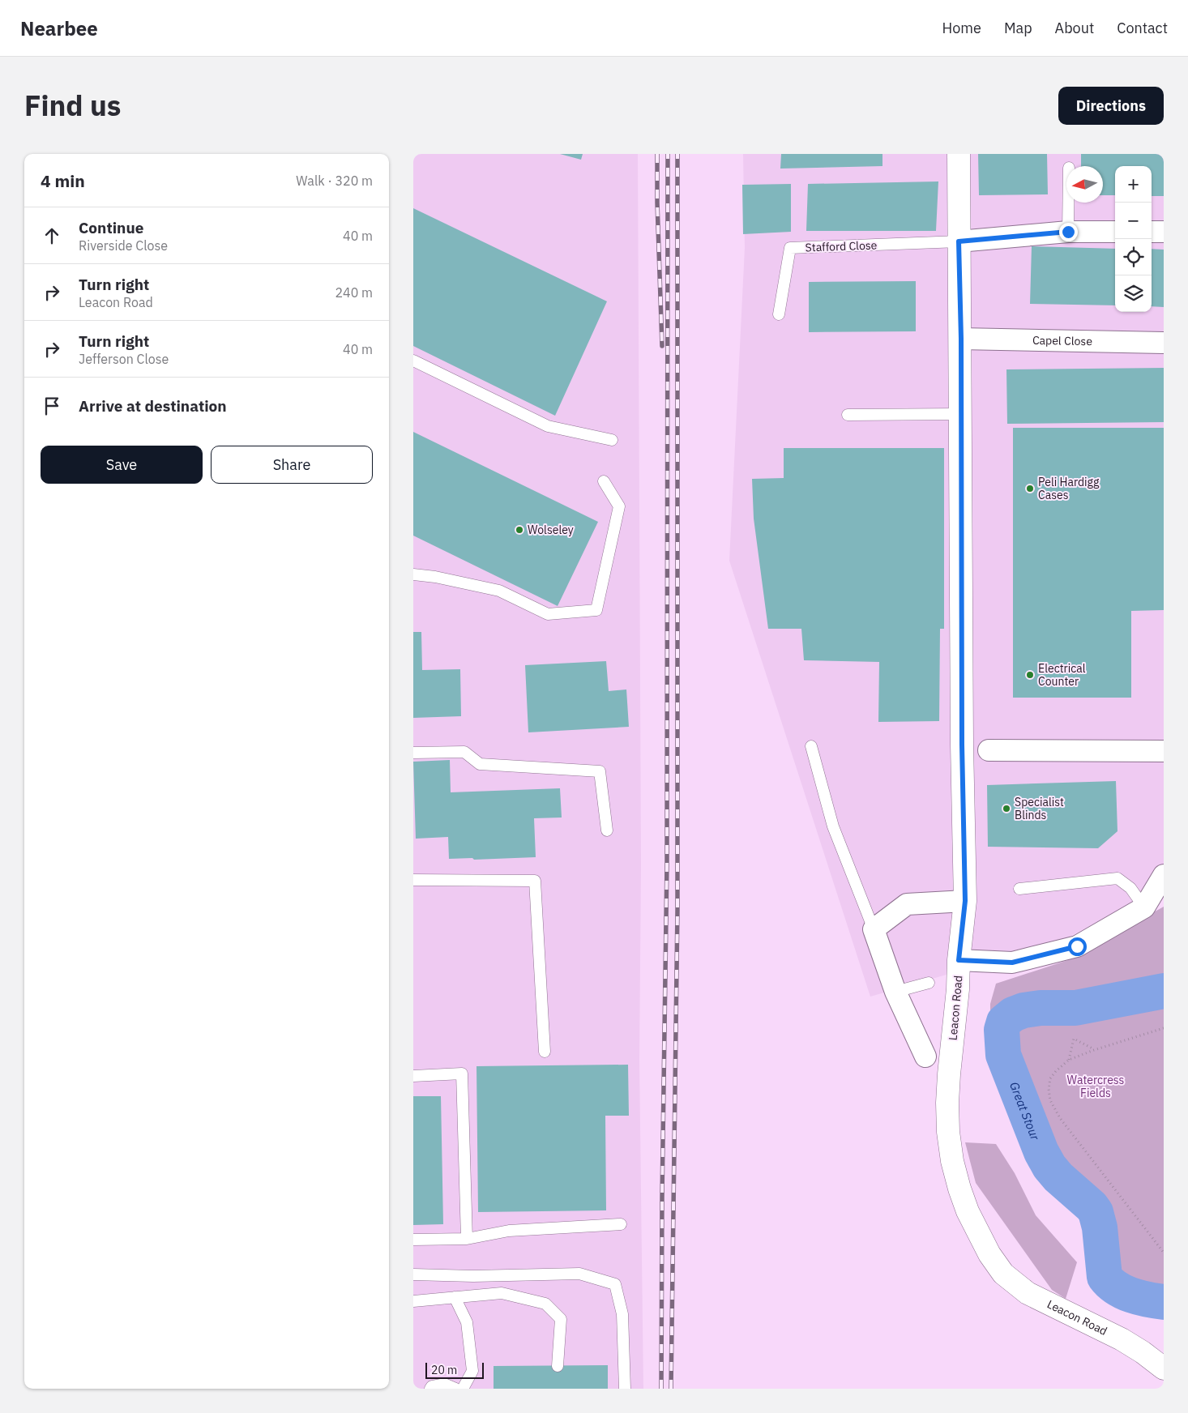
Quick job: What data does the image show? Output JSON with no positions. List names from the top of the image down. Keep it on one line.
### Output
{"streets":{"street":["Capel Close","Leacon Road"],"lane":["Stafford Close"]},"crossings":[["Stafford Close","Leacon Road"],["Capel Close","Leacon Road"]],"water":["Great Stour"],"parks":["Watercress Fields"],"places":["Peli Hardigg Cases","Wolseley","Electrical Counter","Specialist Blinds"],"scale_bar":"20 m","north":"left","page":{"header":"Nearbee","nav":["Home","Map","About","Contact"],"title":"Find us","buttons":["Directions",["Save","Share"]],"heading":["4 min","Walk · 320 m"],"map_buttons":["+","−"],"list":[["Continue","Riverside Close","40 m"],["Turn right","Leacon Road","240 m"],["Turn right","Jefferson Close","40 m"],"Arrive at destination"],"scale":"20 m"}}
